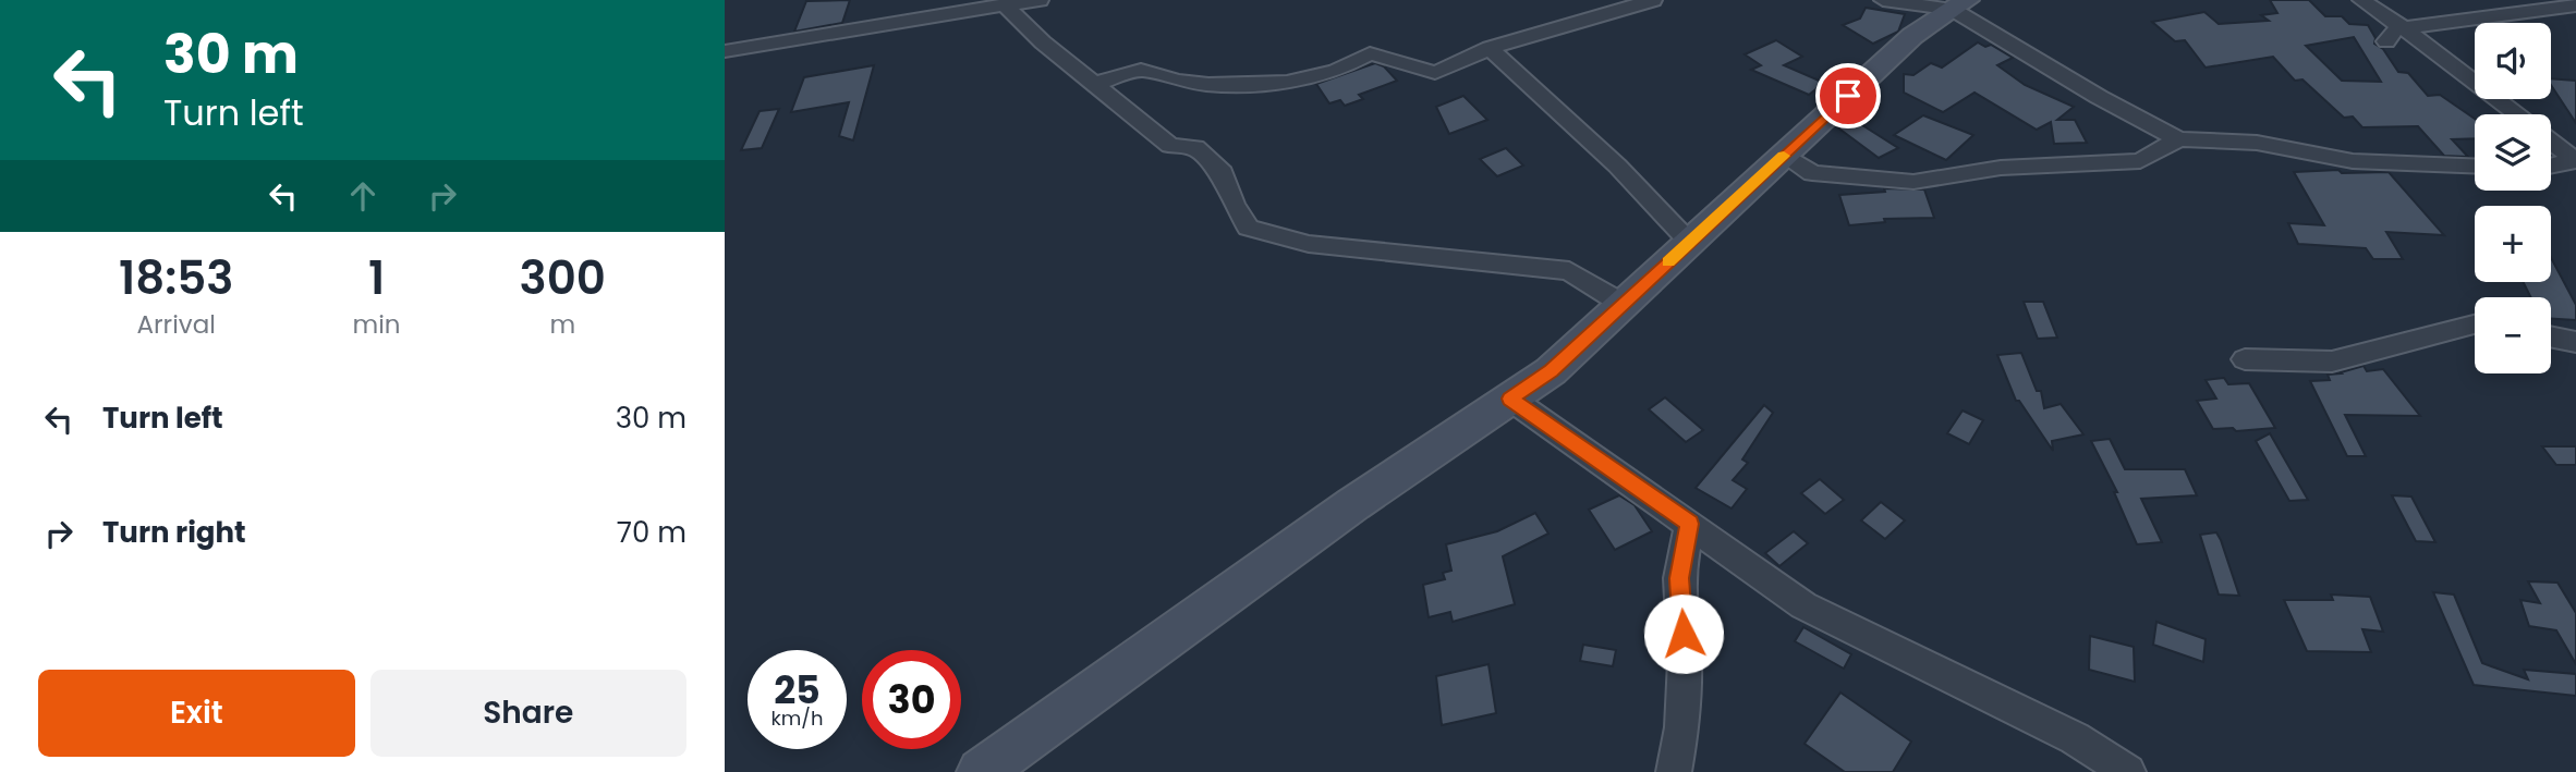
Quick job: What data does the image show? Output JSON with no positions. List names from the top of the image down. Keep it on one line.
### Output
{"page":{"turn":["30 m","Turn left"],"map_buttons":["+","−"],"eta":["18:53","Arrival","1","min","300","m"],"list":[{"name":"Turn left","value":"30 m"},{"name":"Turn right","value":"70 m"}],"speed":"25 km/h","limit":"30","buttons":["Exit","Share"]}}
